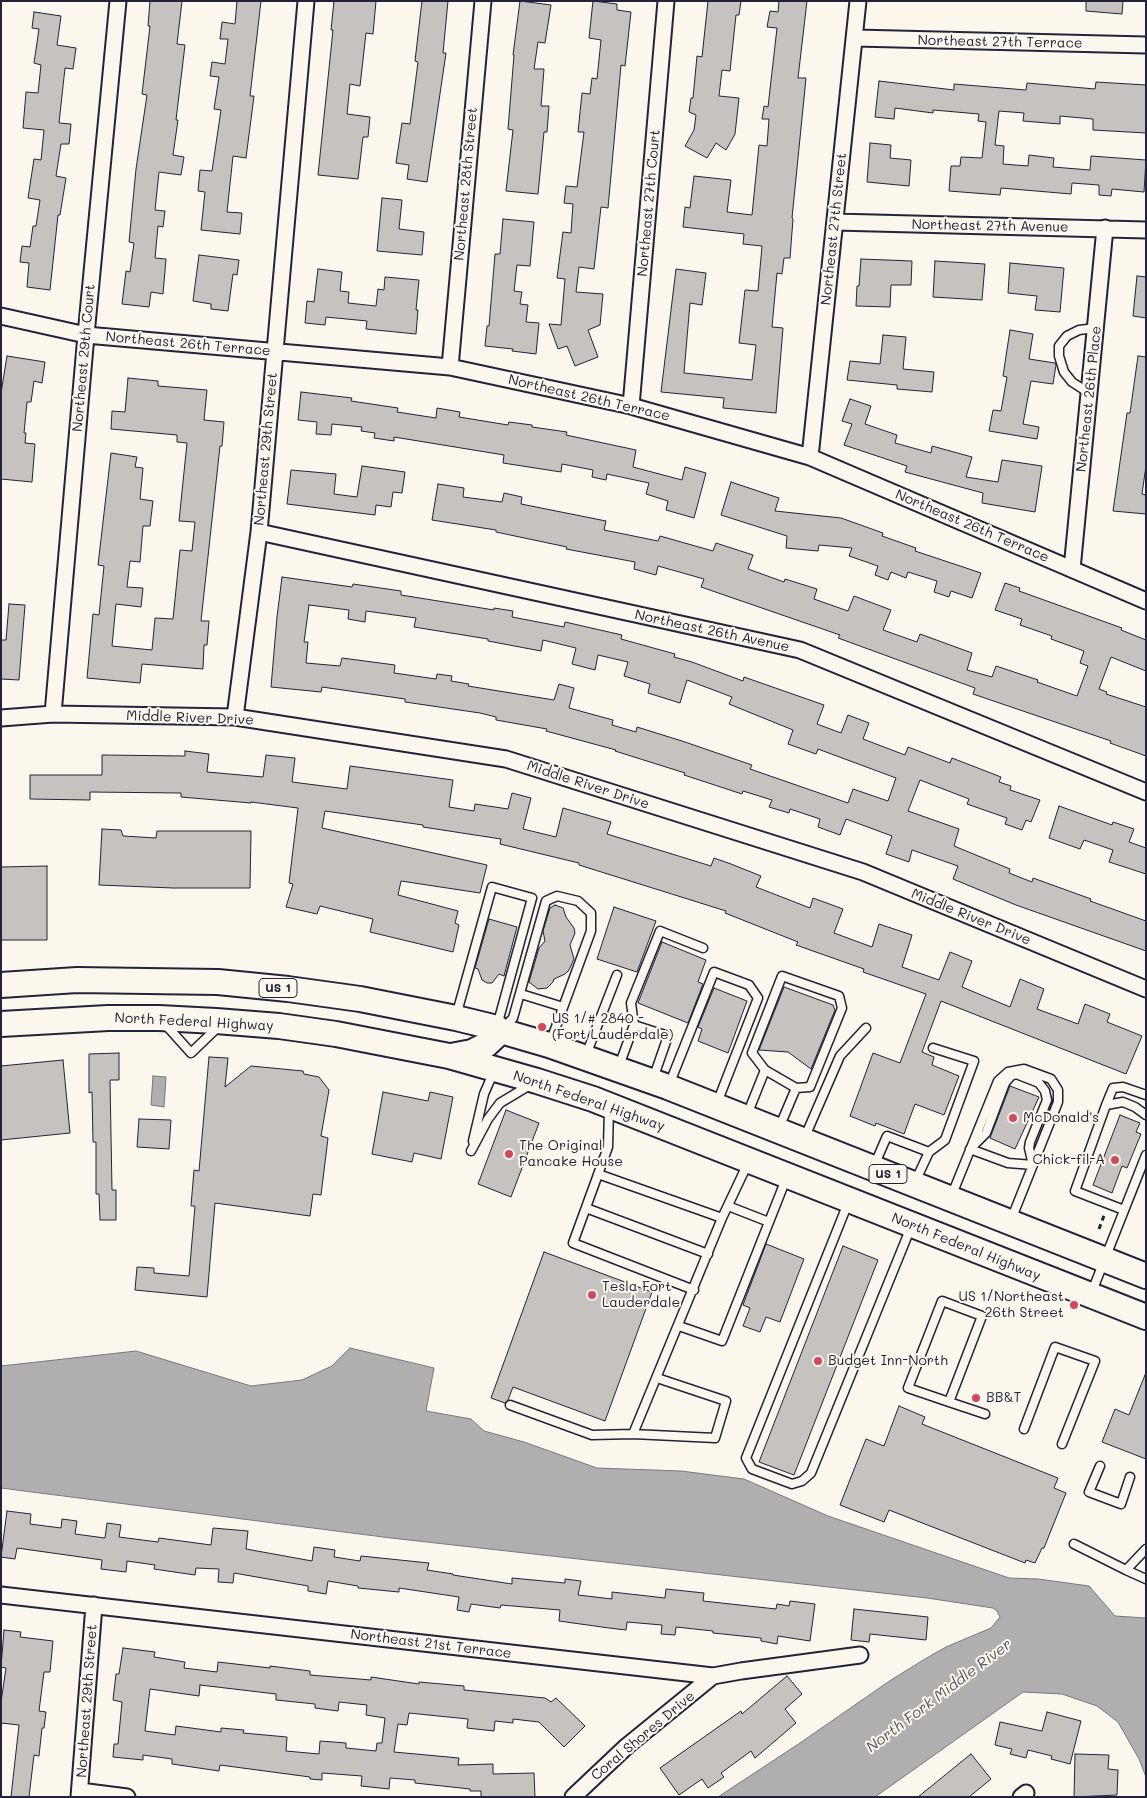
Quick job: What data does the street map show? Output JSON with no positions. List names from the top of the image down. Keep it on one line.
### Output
{"streets":{"main road":["US 1","North Federal Highway"],"street":["Northeast 27th Terrace","Northeast 28th Street","Northeast 27th Court","Northeast 27th Avenue","Northeast 27th Street","Northeast 26th Terrace","Northeast 29th Court","Northeast 26th Place","Northeast 29th Street","Northeast 26th Avenue","Middle River Drive","Northeast 21st Terrace","Coral Shores Drive"]},"crossings":[["Northeast 27th Terrace","Northeast 27th Street"],["Northeast 28th Street","Northeast 26th Terrace"],["Northeast 27th Court","Northeast 26th Terrace"],["Northeast 27th Avenue","Northeast 27th Street"],["Northeast 27th Avenue","Northeast 26th Place"],["Northeast 27th Street","Northeast 26th Terrace"],["Northeast 26th Terrace","Northeast 29th Court"],["Northeast 26th Terrace","Northeast 26th Place"],["Northeast 26th Terrace","Northeast 29th Street"],["Northeast 29th Court","Middle River Drive"],["Northeast 29th Street","Northeast 26th Avenue"],["Northeast 29th Street","Middle River Drive"],["Northeast 29th Street","Northeast 21st Terrace"],["Northeast 21st Terrace","Coral Shores Drive"]],"water":["North Fork Middle River"],"places":["US 1/# 2840 - (Fort Lauderdale)","McDonald's","The Original Pancake House","Chick-fil-A","Tesla Fort Lauderdale","US 1/Northeast 26th Street","Budget Inn-North","BB&T"]}
